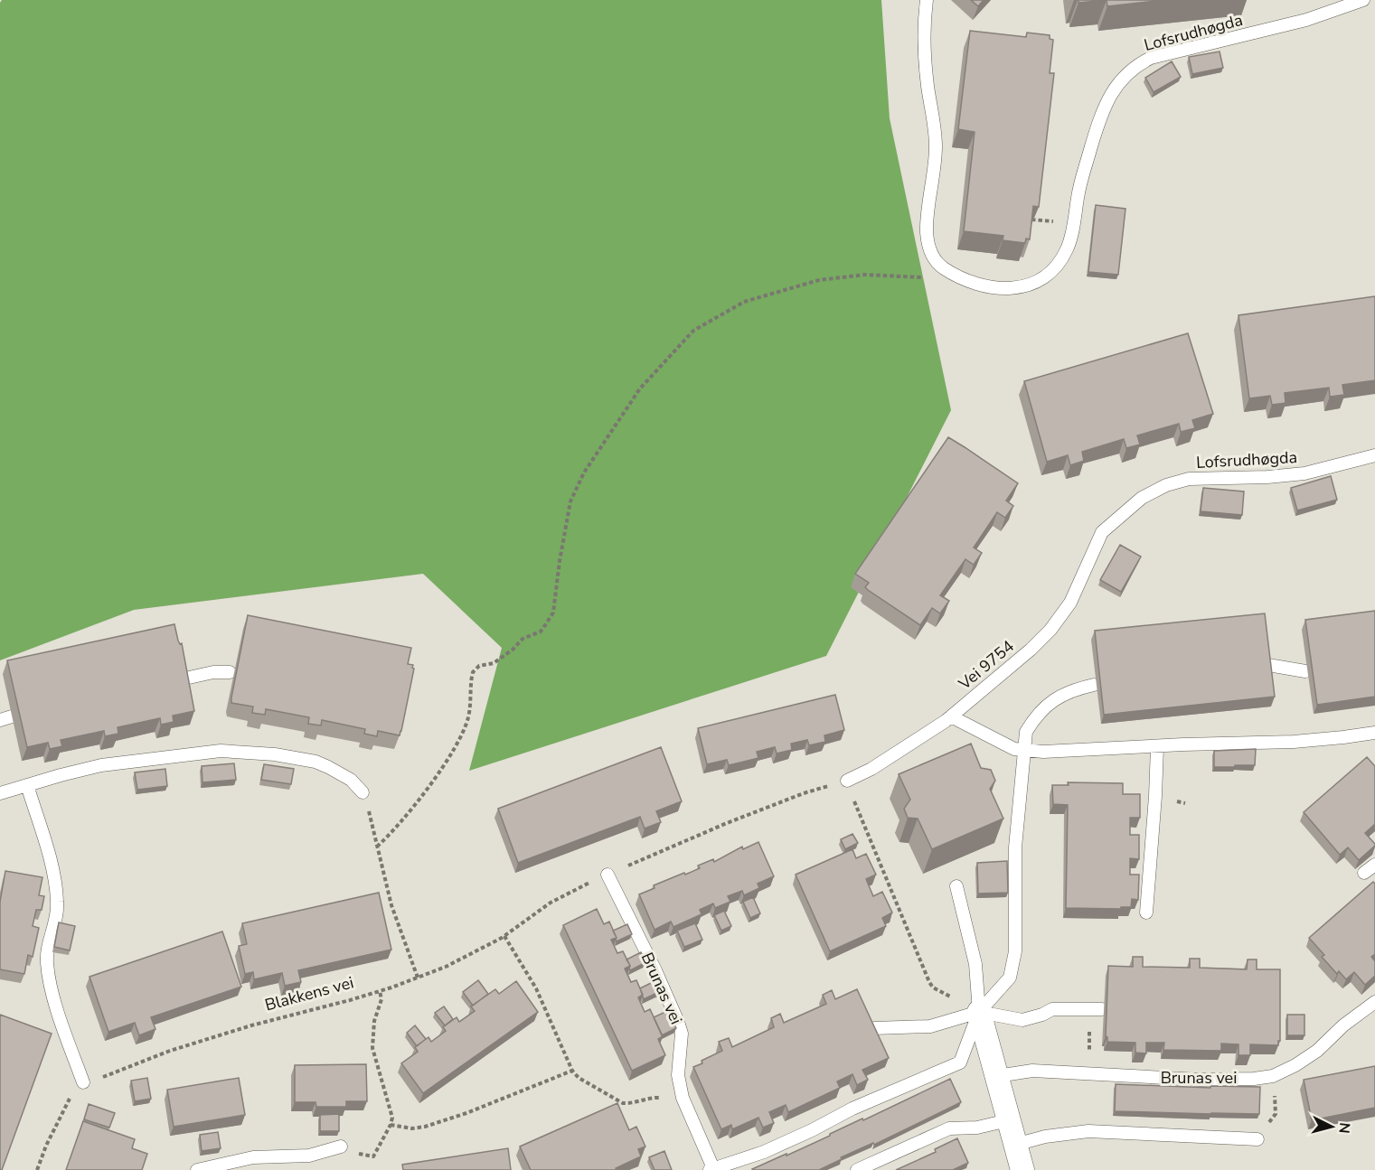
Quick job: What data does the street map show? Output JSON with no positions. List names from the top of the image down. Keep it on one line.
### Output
{"streets":{"lane":["Lofsrudhøgda","Vei 9754","Brunas vei"],"path":["Blakkens vei"]},"crossings":[["Lofsrudhøgda","Vei 9754"],["Brunas vei","Blakkens vei"]],"north":"right"}
